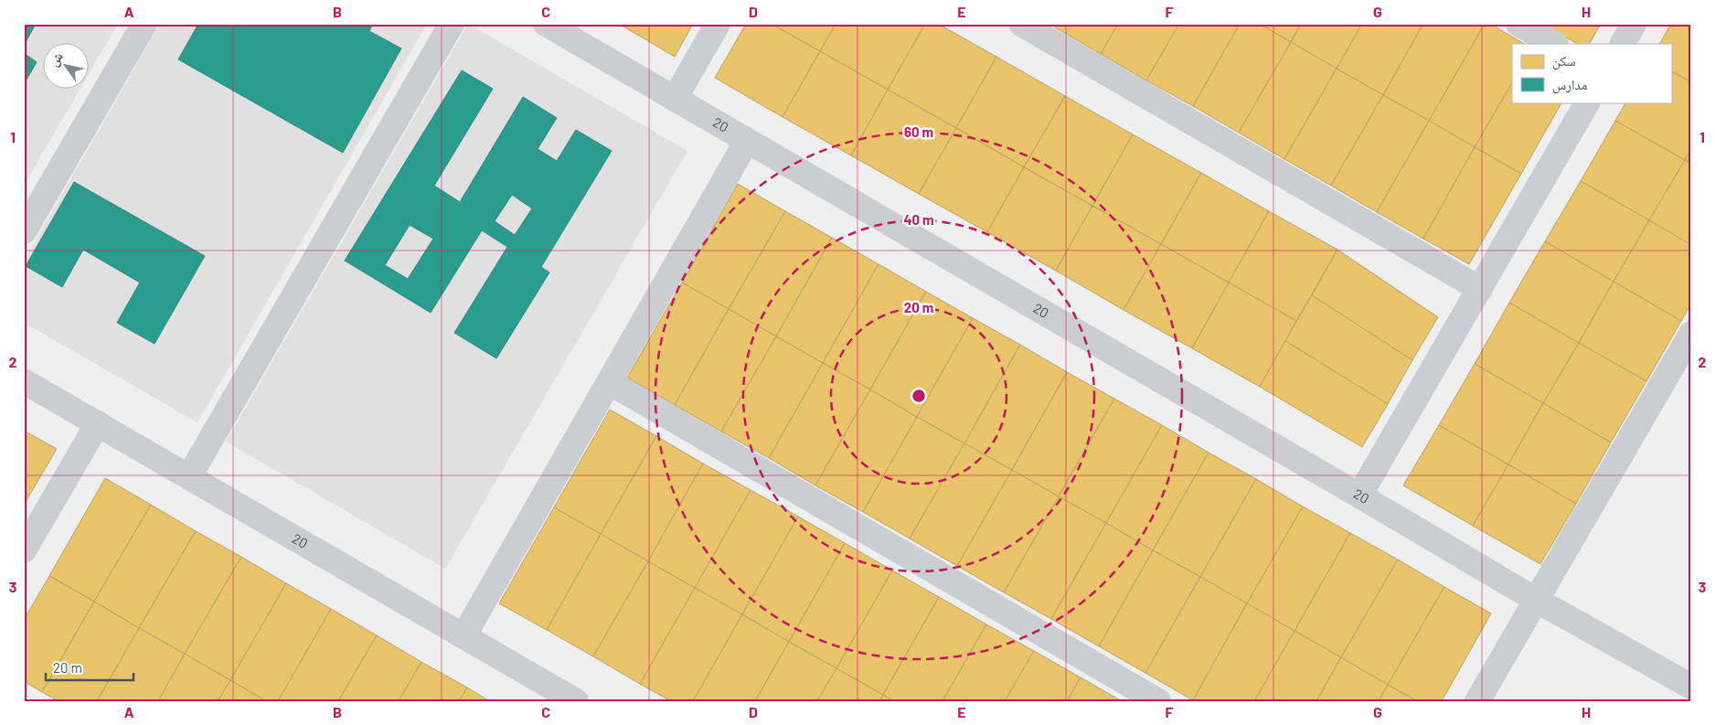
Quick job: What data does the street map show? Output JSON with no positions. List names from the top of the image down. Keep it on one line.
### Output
{"streets":{"street":["20"]},"legend":["سكن","مدارس"],"scale_bar":"20 m","north":"top left","grid":{"columns":["A","B","C","D","E","F","G","H"],"rows":["1","2","3"]},"rings":["60 m","40 m","20 m"]}
